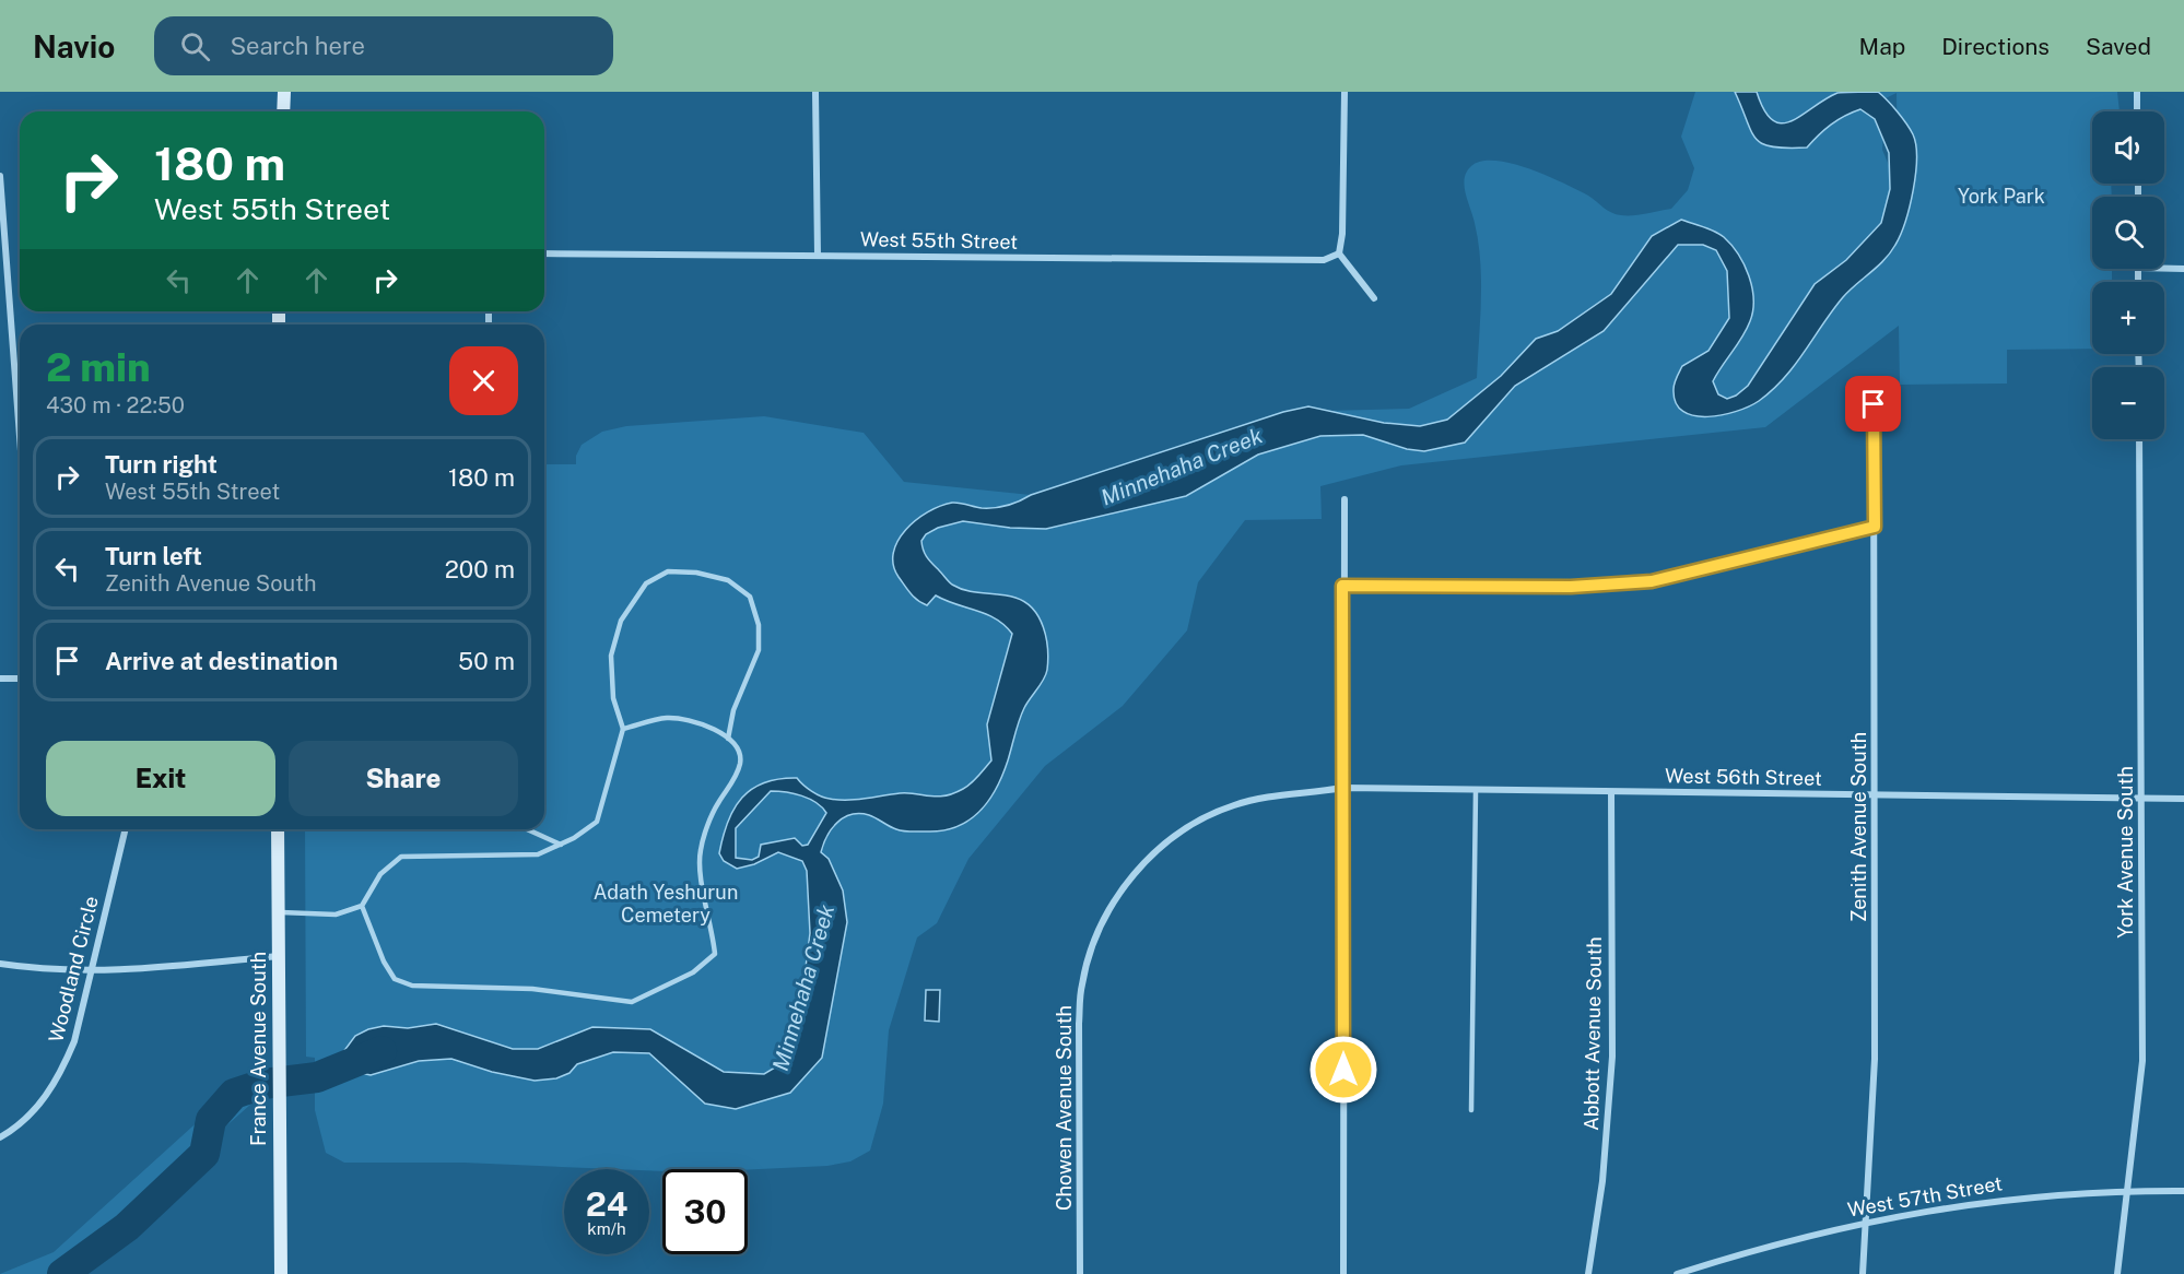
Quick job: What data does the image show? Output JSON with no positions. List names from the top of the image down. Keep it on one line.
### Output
{"streets":{"main road":["France Avenue South"],"street":["West 55th Street","West 56th Street","Zenith Avenue South","York Avenue South","Woodland Circle","Abbott Avenue South","Chowen Avenue South","West 57th Street"]},"crossings":[["West 56th Street","Zenith Avenue South"],["West 56th Street","York Avenue South"],["West 56th Street","Abbott Avenue South"],["West 56th Street","Chowen Avenue South"],["Zenith Avenue South","West 57th Street"],["York Avenue South","West 57th Street"]],"water":["Minnehaha Creek"],"parks":["York Park","Adath Yeshurun Cemetery"],"page":{"header":"Navio","search":"Search here","nav":["Map","Directions","Saved"],"map_buttons":["+","−"],"turn":["180 m","West 55th Street"],"heading":["2 min","430 m · 22:50"],"list":[{"name":"Turn right","note":"West 55th Street","value":"180 m"},{"name":"Turn left","note":"Zenith Avenue South","value":"200 m"},{"name":"Arrive at destination","value":"50 m"}],"buttons":["Exit","Share"],"speed":"24 km/h","limit":"30"}}
